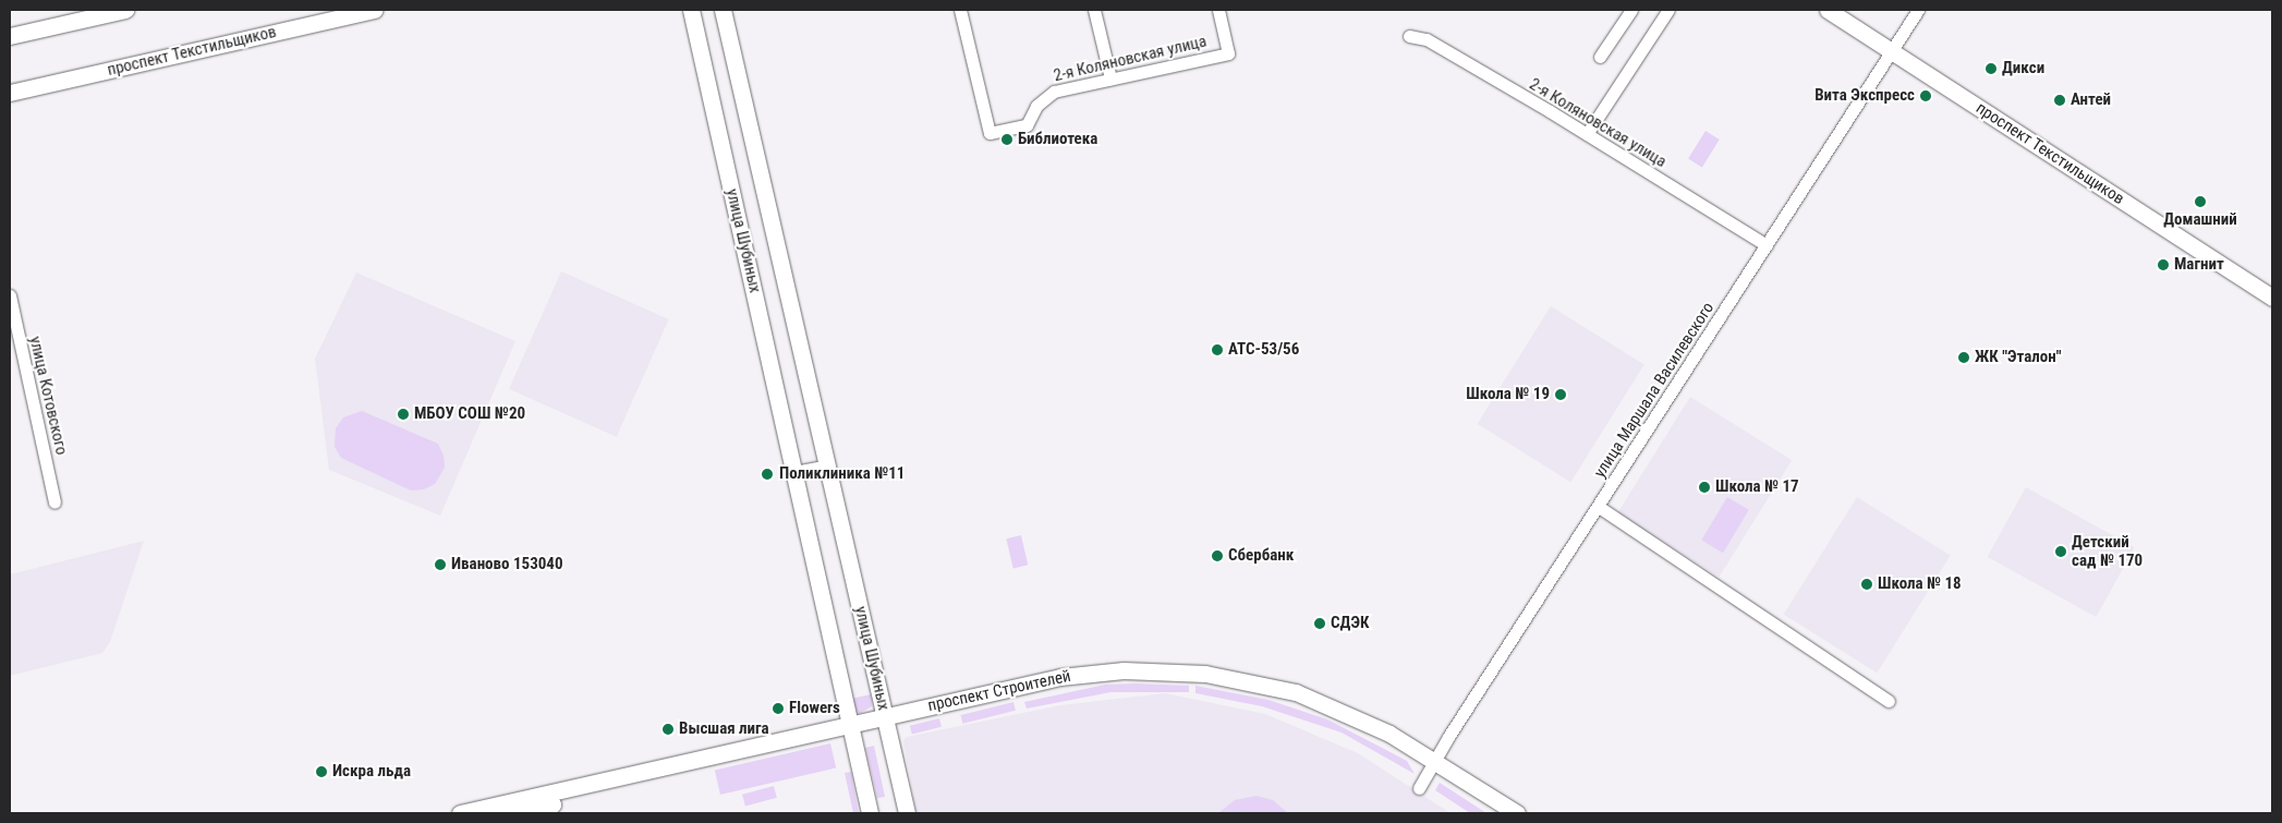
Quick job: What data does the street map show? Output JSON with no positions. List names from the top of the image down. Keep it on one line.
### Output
{"streets":{"main road":["проспект Текстильщиков","улица Шубиных","проспект Строителей"],"street":["2-я Коляновская улица","улица Маршала Василевского","улица Котовского"]},"crossings":[["проспект Текстильщиков","улица Маршала Василевского"],["2-я Коляновская улица","улица Маршала Василевского"],["улица Шубиных","проспект Строителей"],["улица Маршала Василевского","проспект Строителей"]],"places":["Дикси","Вита Экспресс","Антей","Библиотека","Домашний","Магнит","АТС-53/56","ЖК \"Эталон\"","Школа № 19","МБОУ СОШ №20","Поликлиника №11","Школа № 17","Детский сад № 170","Сбербанк","Иваново 153040","Школа № 18","СДЭК","Flowers","Высшая лига","Искра льда"]}
